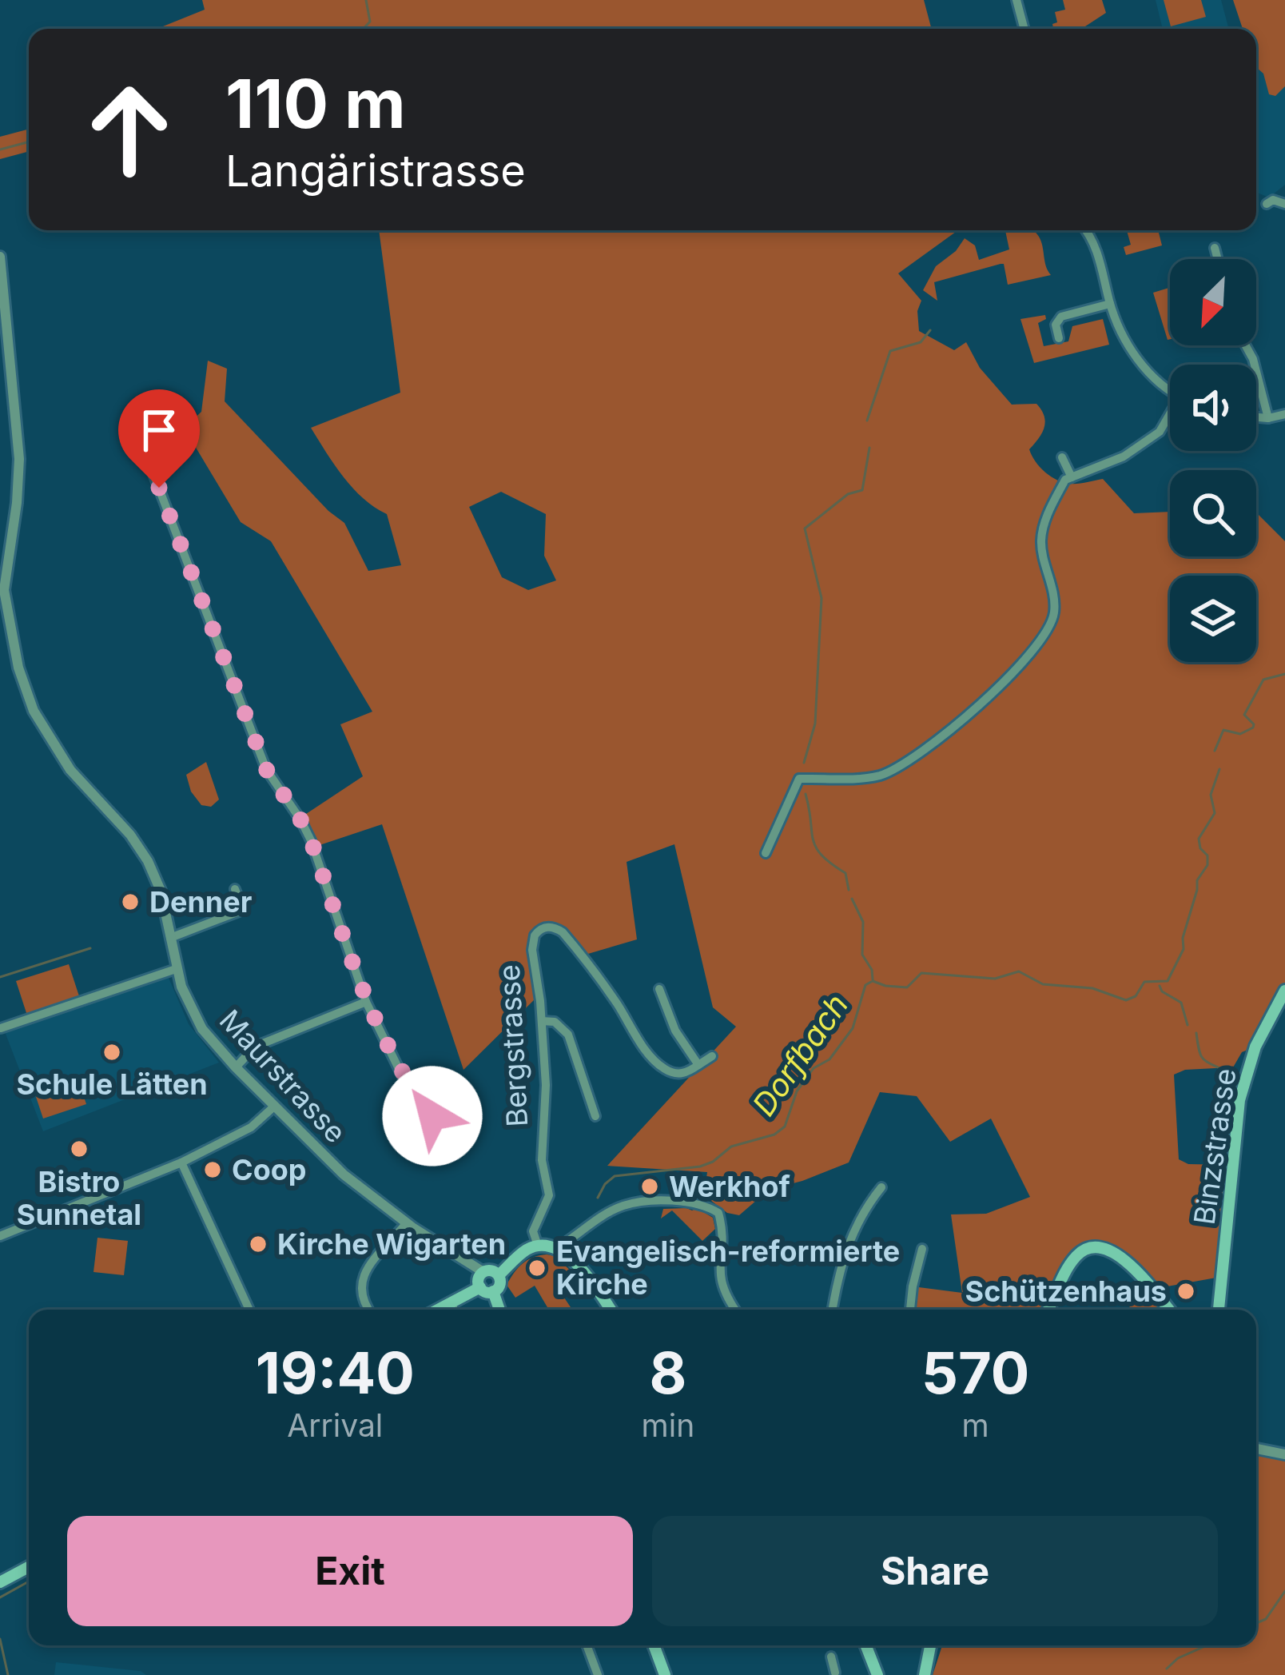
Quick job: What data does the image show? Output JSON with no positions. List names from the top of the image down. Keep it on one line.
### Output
{"streets":{"main road":["Binzstrasse"],"street":["Bergstrasse","Maurstrasse"]},"water":["Dorfbach"],"places":["Denner","Schule Lätten","Bistro Sunnetal","Coop","Werkhof","Kirche Wigarten","Evangelisch-reformierte Kirche","Schützenhaus"],"north":"bottom left","page":{"turn":["110 m","Langäristrasse"],"eta":["19:40","Arrival","8","min","570","m"],"buttons":["Exit","Share"]}}
